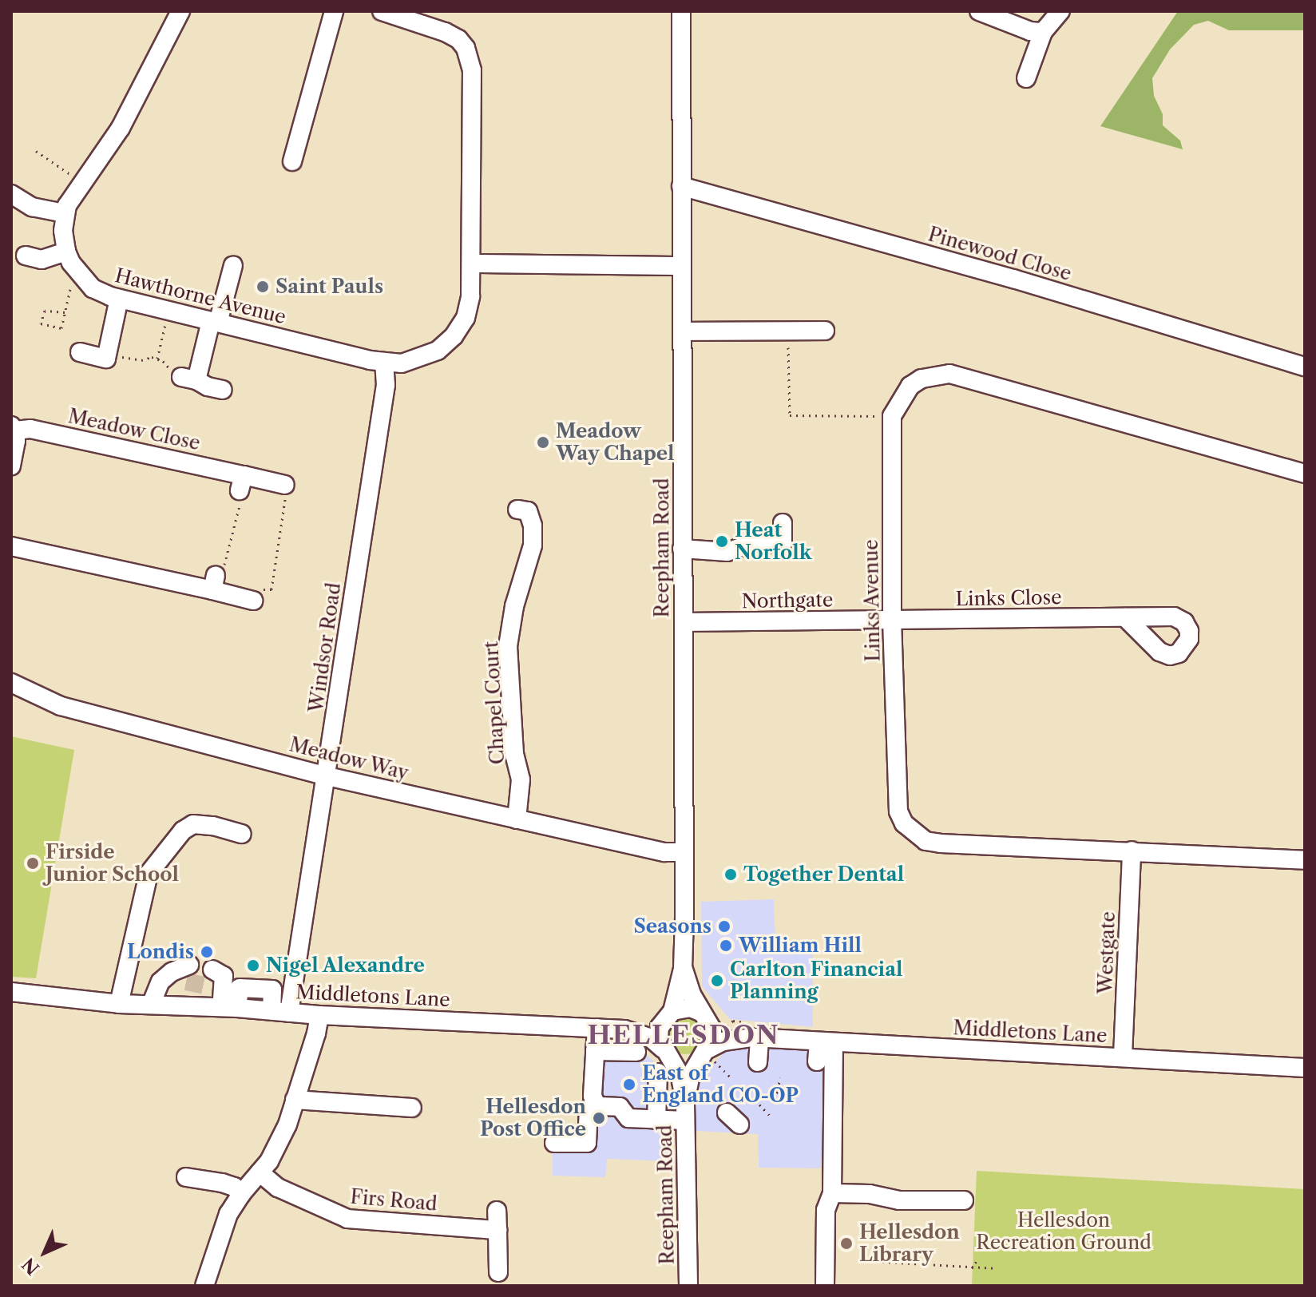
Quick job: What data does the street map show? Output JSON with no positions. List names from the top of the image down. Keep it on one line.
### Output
{"streets":{"street":["Pinewood Close","Hawthorne Avenue","Meadow Close","Reepham Road","Links Close","Northgate","Links Avenue","Windsor Road","Chapel Court","Meadow Way","Westgate","Middletons Lane","Firs Road"]},"crossings":[["Pinewood Close","Reepham Road"],["Hawthorne Avenue","Windsor Road"],["Reepham Road","Northgate"],["Reepham Road","Meadow Way"],["Reepham Road","Middletons Lane"],["Links Close","Northgate"],["Links Close","Links Avenue"],["Northgate","Links Avenue"],["Links Avenue","Westgate"],["Windsor Road","Meadow Way"],["Windsor Road","Middletons Lane"],["Chapel Court","Meadow Way"],["Westgate","Middletons Lane"]],"districts":["HELLESDON"],"parks":["Hellesdon Recreation Ground"],"places":["Saint Pauls","Meadow Way Chapel","Heat Norfolk","Firside Junior School","Together Dental","Seasons","William Hill","Londis","Nigel Alexandre","Carlton Financial Planning","East of England CO-OP","Hellesdon Post Office","Hellesdon Library"],"north":"bottom left"}
